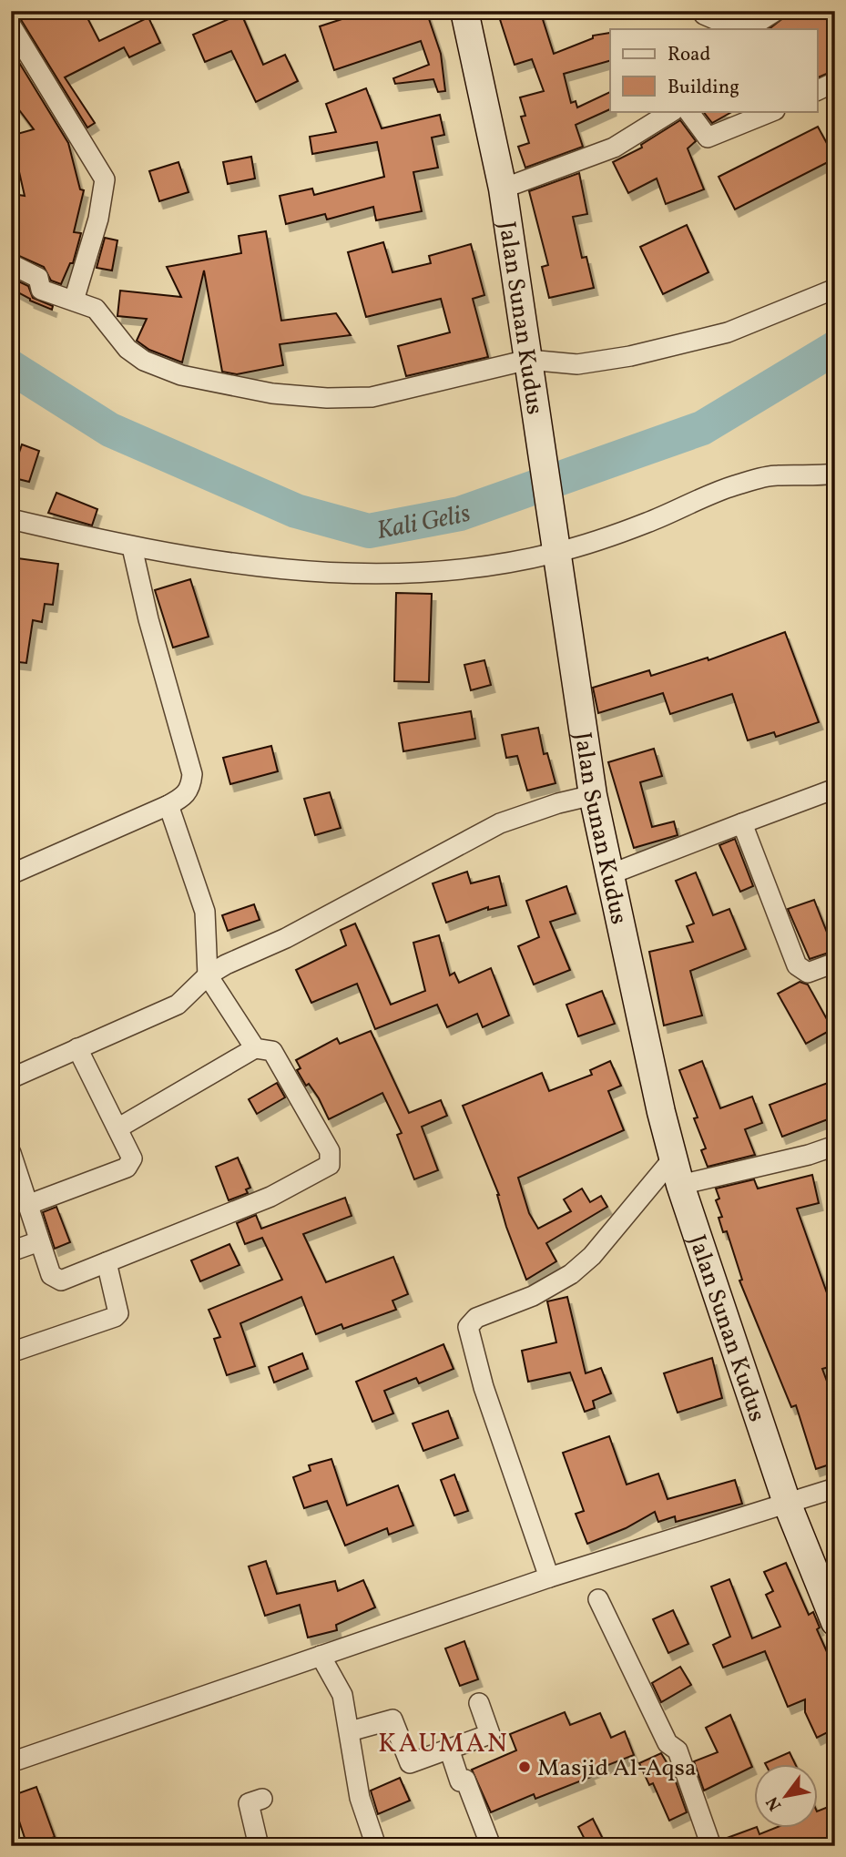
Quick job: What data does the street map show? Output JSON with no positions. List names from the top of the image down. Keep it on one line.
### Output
{"streets":{"main road":["Jalan Sunan Kudus"]},"districts":["KAUMAN"],"water":["Kali Gelis"],"places":["Masjid Al-Aqsa"],"legend":["Road","Building"],"north":"bottom left"}
